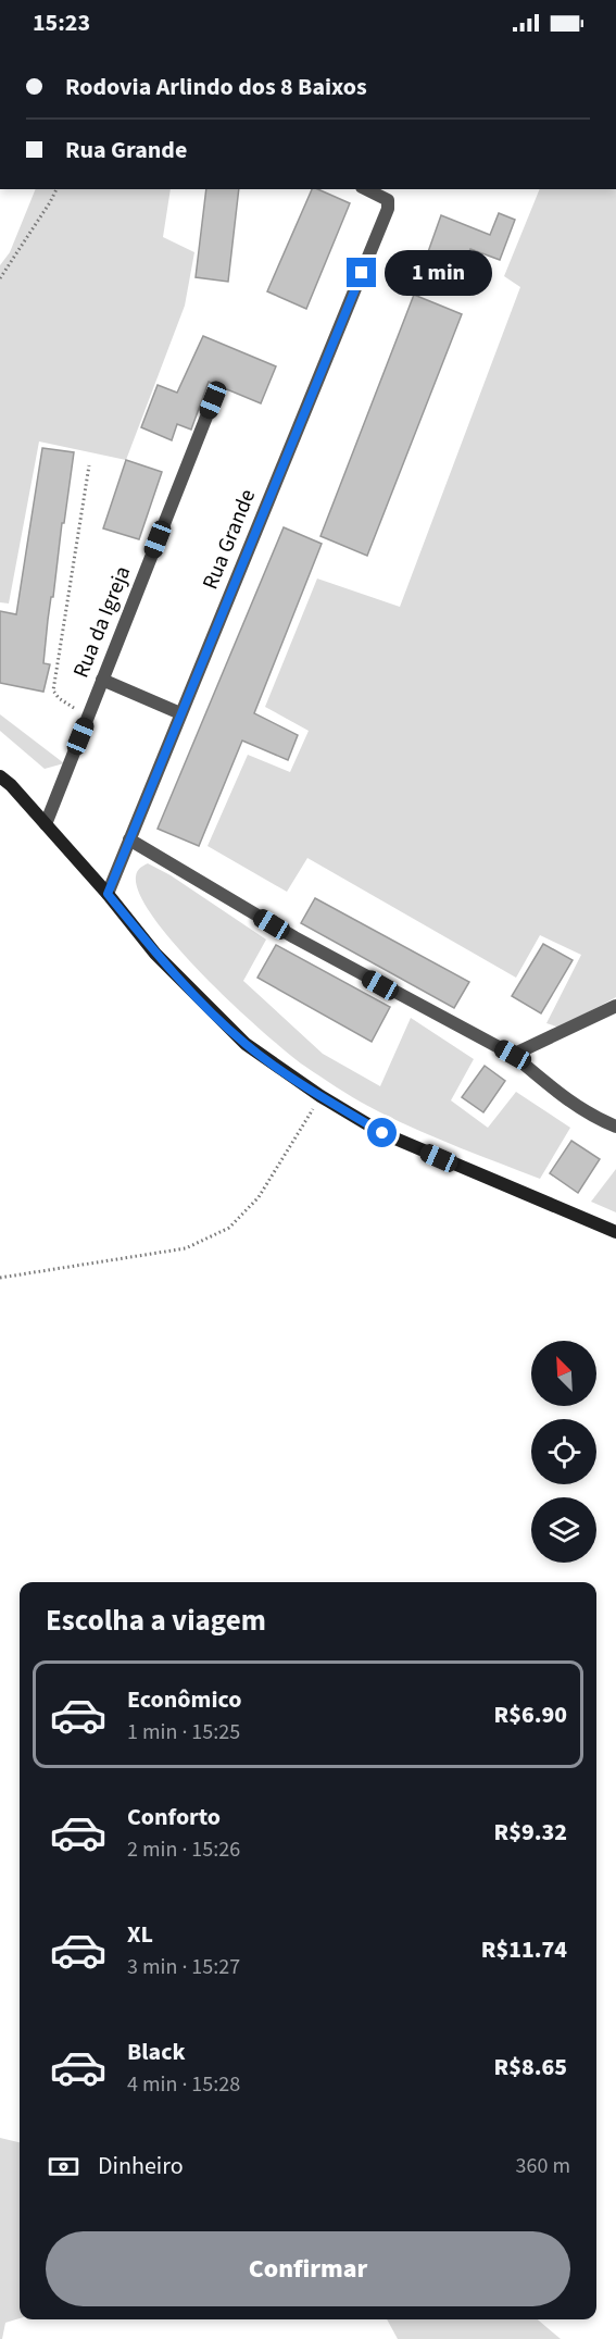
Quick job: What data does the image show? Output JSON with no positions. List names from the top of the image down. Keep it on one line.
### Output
{"streets":{"street":["Rua Grande","Rua da Igreja"]},"north":"top left","page":{"status":"15:23","banner":["Rodovia Arlindo dos 8 Baixos","Rua Grande"],"bubble":"1 min","heading":"Escolha a viagem","list":[{"name":"Econômico","note":"1 min · 15:25","value":"R$6.90"},{"name":"Conforto","note":"2 min · 15:26","value":"R$9.32"},{"name":"XL","note":"3 min · 15:27","value":"R$11.74"},{"name":"Black","note":"4 min · 15:28","value":"R$8.65"}],"pay":["Dinheiro","360 m"],"buttons":"Confirmar"}}
